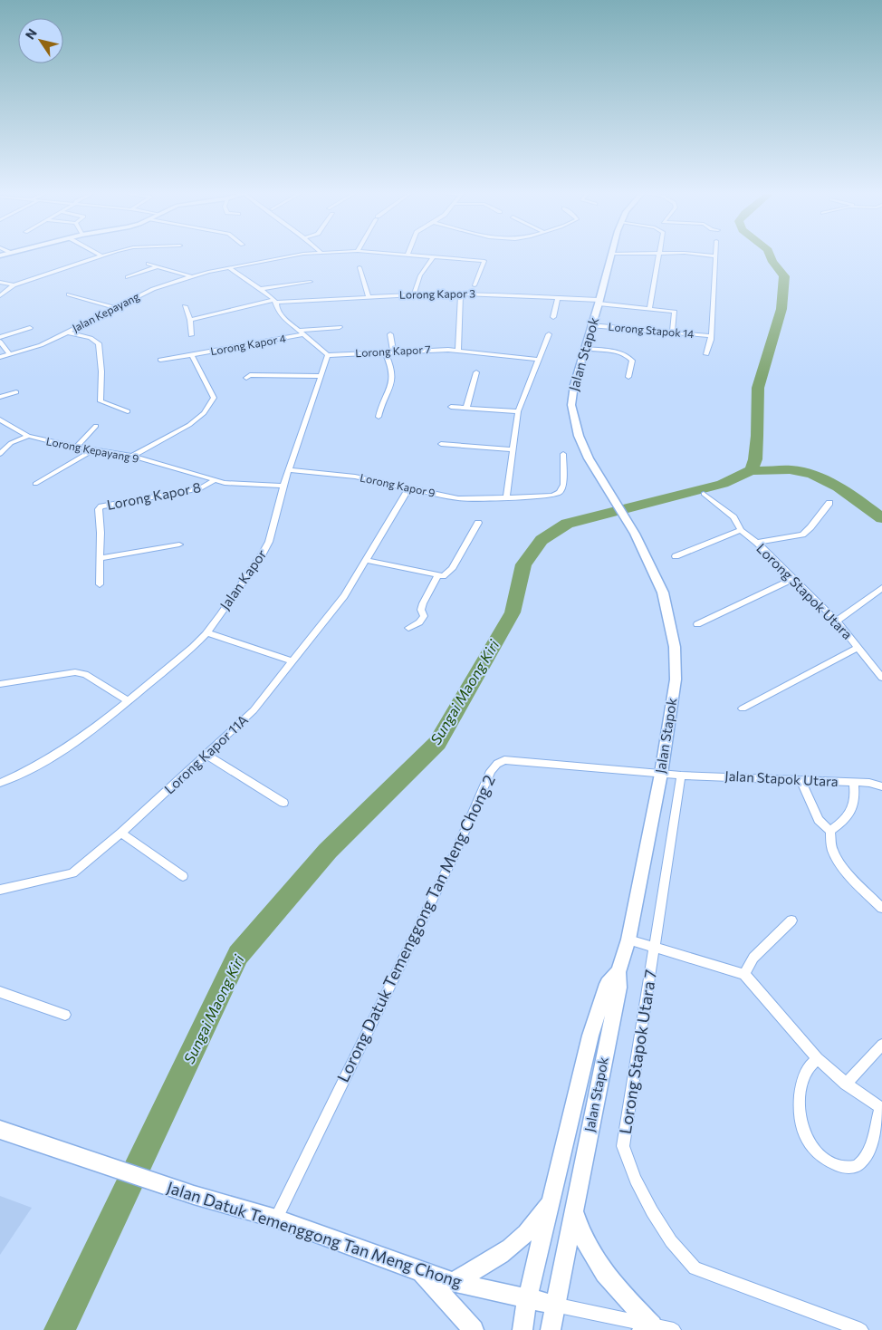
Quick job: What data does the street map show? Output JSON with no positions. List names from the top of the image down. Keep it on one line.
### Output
{"streets":{"main road":["Jalan Stapok","Jalan Datuk Temenggong Tan Meng Chong"],"street":["Lorong Kapor 3","Jalan Kepayang","Lorong Stapok 14","Lorong Kapor 4","Lorong Kapor 7","Lorong Kepayang 9","Lorong Kapor 9","Lorong Kapor 8","Jalan Kapor","Lorong Stapok Utara","Lorong Kapor 11A","Jalan Stapok Utara","Lorong Datuk Temenggong Tan Meng Chong 2","Lorong Stapok Utara 7"]},"crossings":[["Lorong Kapor 3","Jalan Stapok"],["Lorong Stapok 14","Jalan Stapok"],["Lorong Kapor 4","Lorong Kepayang 9"],["Lorong Kapor 7","Jalan Kapor"],["Jalan Stapok","Lorong Datuk Temenggong Tan Meng Chong 2"],["Jalan Stapok","Jalan Datuk Temenggong Tan Meng Chong"],["Lorong Kepayang 9","Lorong Kapor 8"],["Lorong Kapor 9","Jalan Kapor"],["Lorong Kapor 9","Lorong Kapor 11A"],["Lorong Kapor 8","Jalan Kapor"],["Jalan Stapok Utara","Lorong Datuk Temenggong Tan Meng Chong 2"],["Jalan Stapok Utara","Lorong Stapok Utara 7"],["Lorong Datuk Temenggong Tan Meng Chong 2","Lorong Stapok Utara 7"],["Lorong Datuk Temenggong Tan Meng Chong 2","Jalan Datuk Temenggong Tan Meng Chong"]],"water":["Sungai Maong Kiri"],"north":"top left"}
